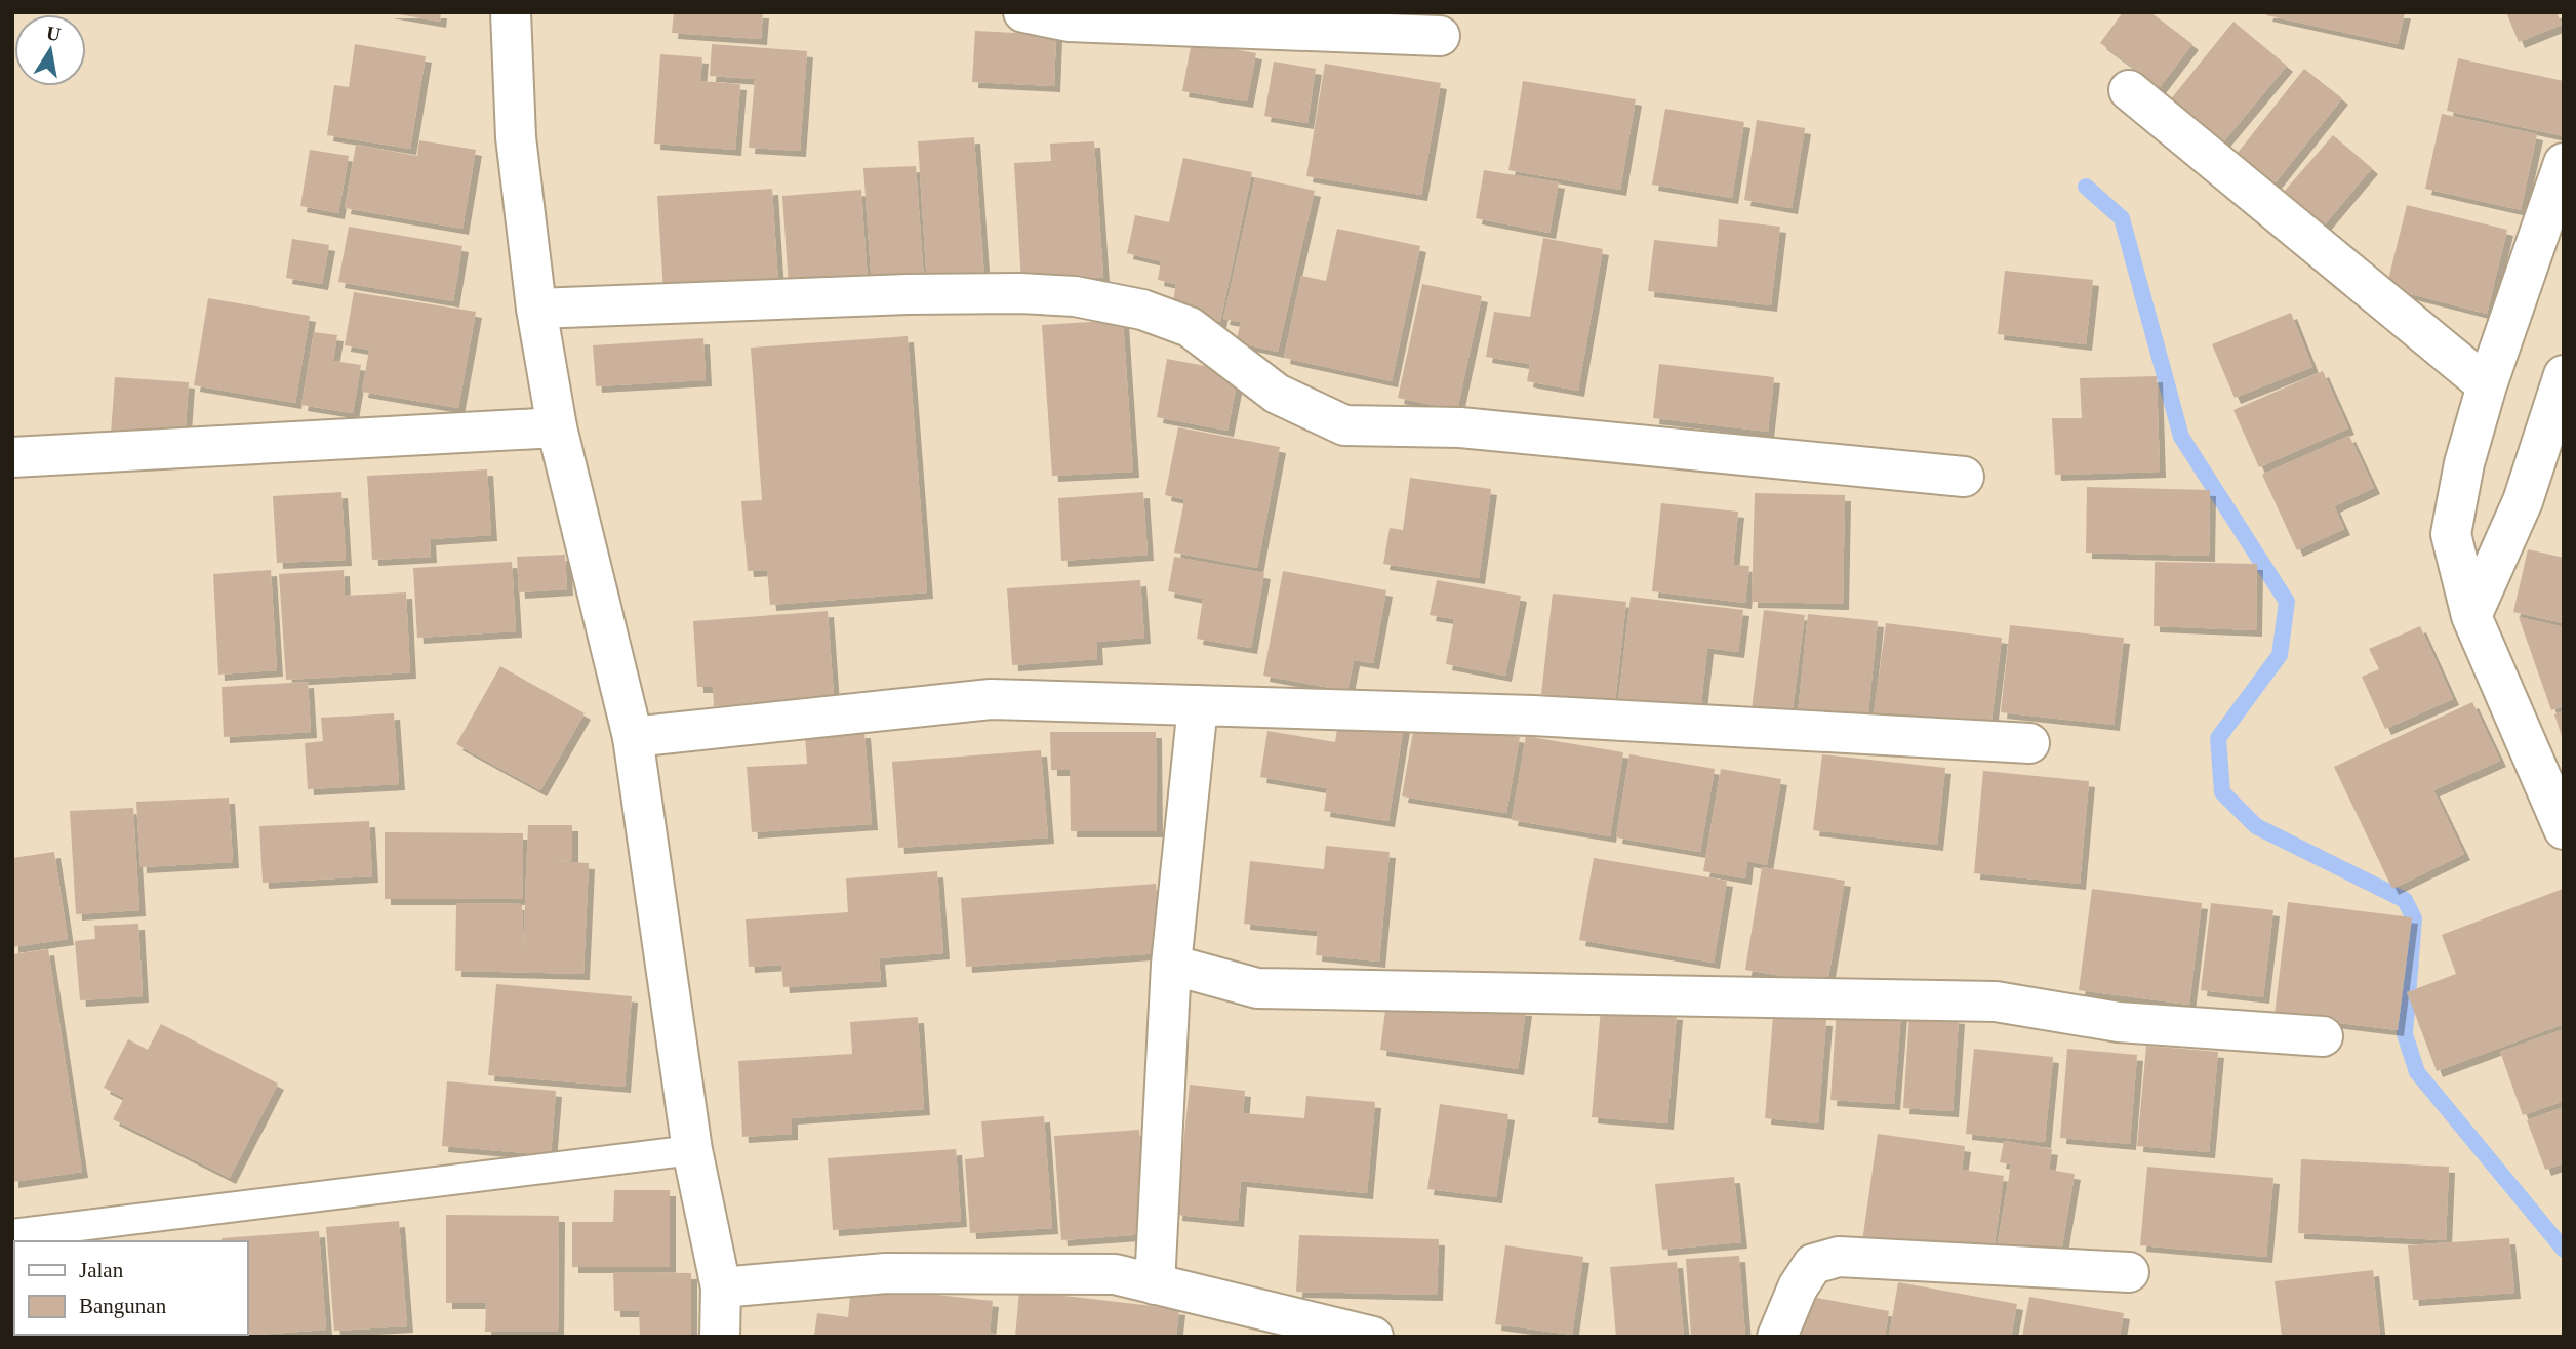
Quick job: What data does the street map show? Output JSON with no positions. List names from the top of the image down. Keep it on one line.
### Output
{"legend":["Jalan","Bangunan"],"north":"top"}
